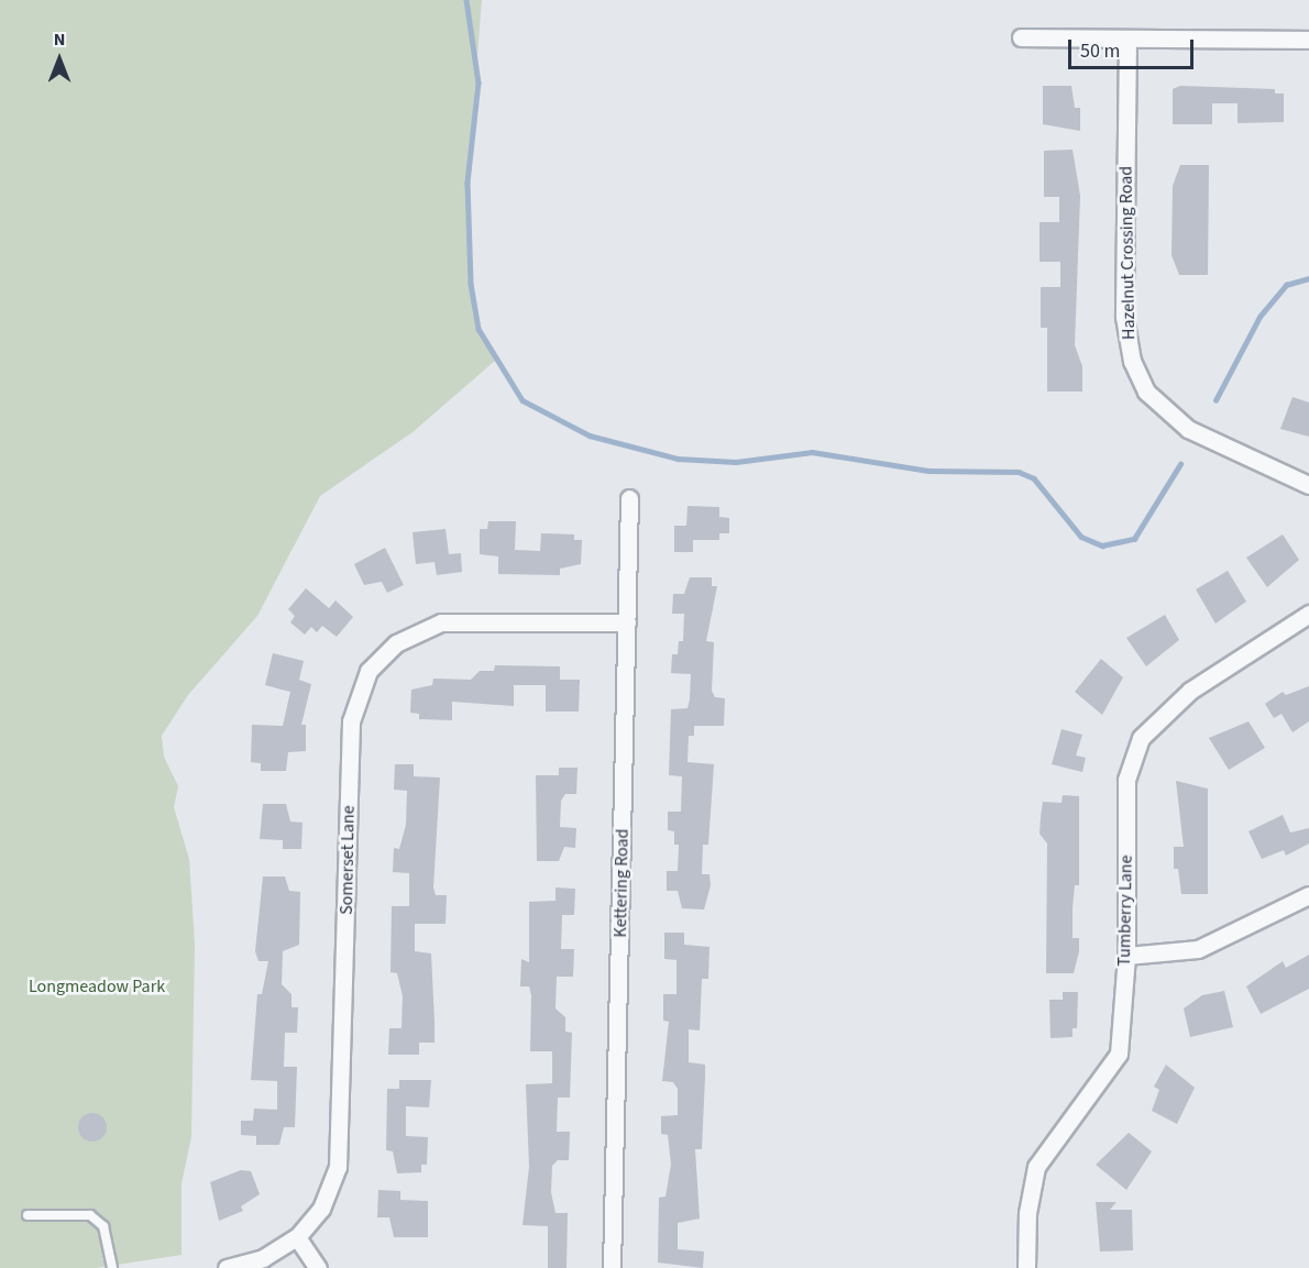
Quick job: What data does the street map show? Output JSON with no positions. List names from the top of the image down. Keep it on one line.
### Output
{"streets":{"street":["Hazelnut Crossing Road","Somerset Lane","Kettering Road","Tumberry Lane"]},"crossings":[["Somerset Lane","Kettering Road"]],"parks":["Longmeadow Park"],"scale_bar":"50 m","north":"top"}
